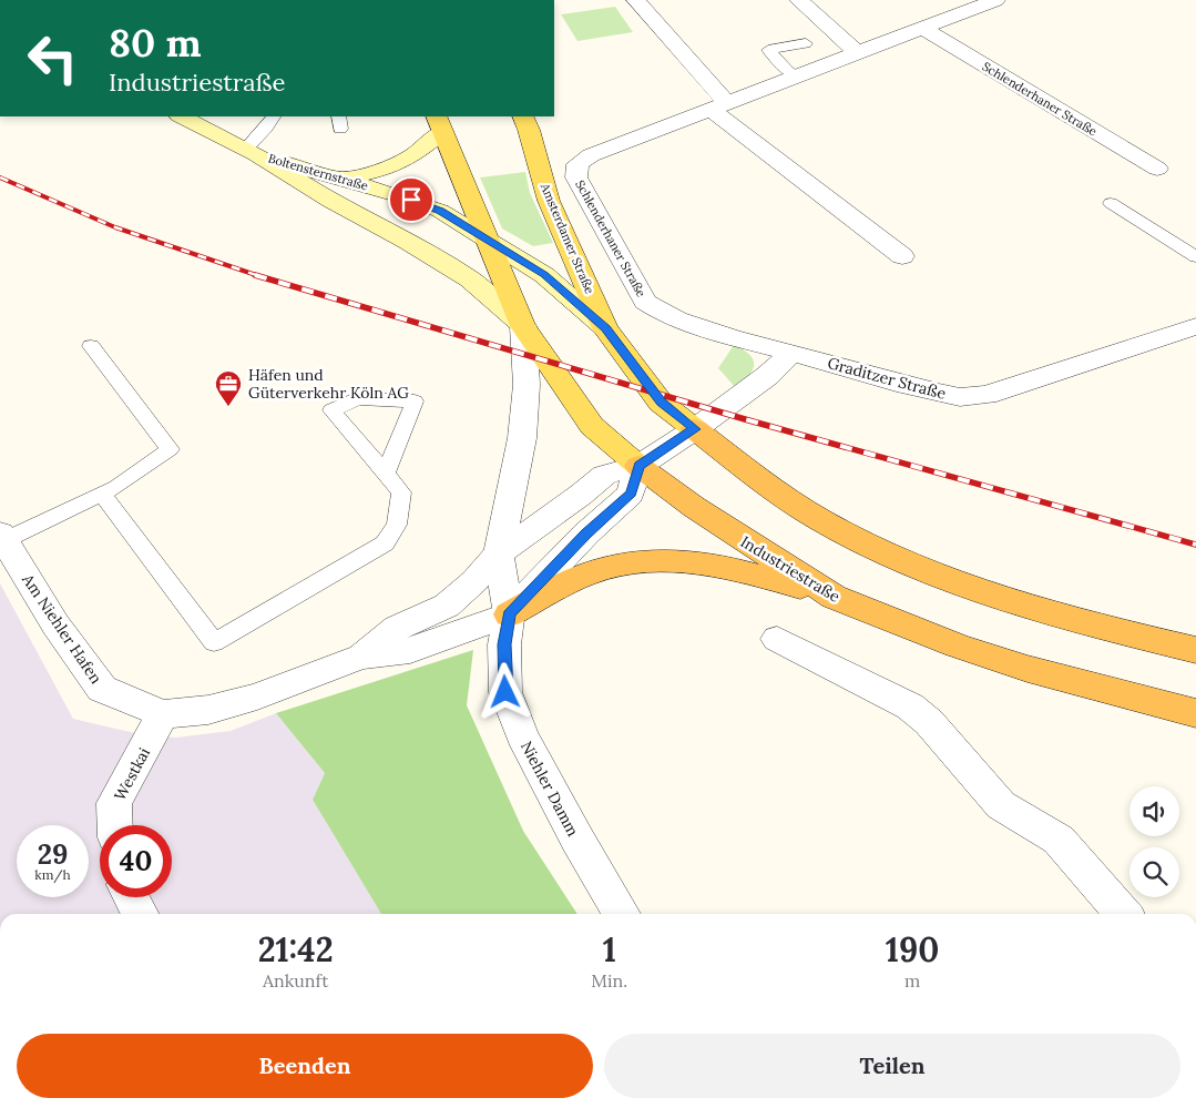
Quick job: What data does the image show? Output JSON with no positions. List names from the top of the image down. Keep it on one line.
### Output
{"streets":{"highway":["Industriestraße"],"main road":["Boltensternstraße","Amsterdamer Straße"],"street":["Schlenderhaner Straße","Graditzer Straße","Am Niehler Hafen","Westkai","Niehler Damm"]},"crossings":[["Schlenderhaner Straße","Graditzer Straße"],["Boltensternstraße","Amsterdamer Straße"],["Boltensternstraße","Industriestraße"],["Boltensternstraße","Niehler Damm"],["Industriestraße","Niehler Damm"],["Am Niehler Hafen","Westkai"],["Am Niehler Hafen","Niehler Damm"]],"places":{"office":["Häfen und Güterverkehr Köln AG"]},"page":{"turn":["80 m","Industriestraße"],"speed":"29 km/h","limit":"40","eta":["21:42","Ankunft","1","Min.","190","m"],"buttons":["Beenden","Teilen"]}}
